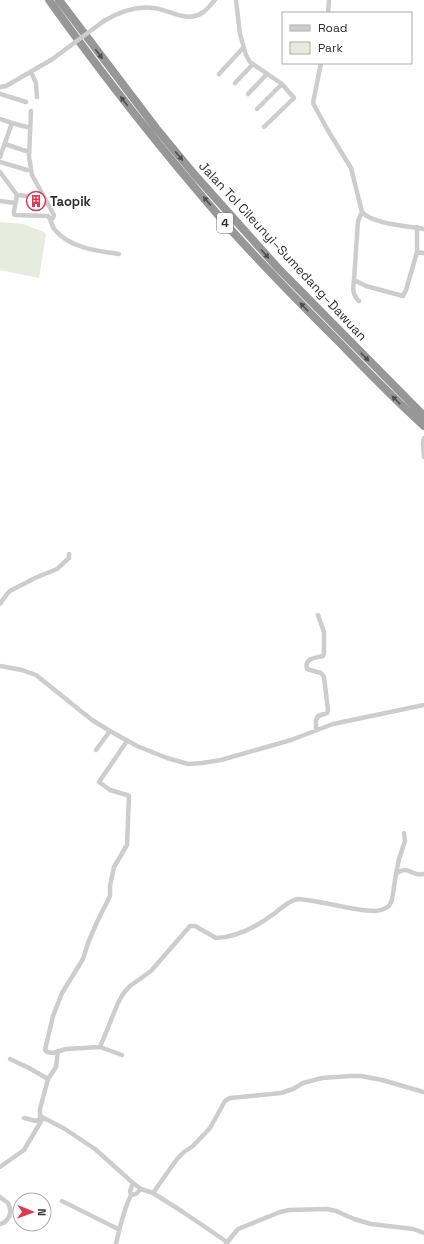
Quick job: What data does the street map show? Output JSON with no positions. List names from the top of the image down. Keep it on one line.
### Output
{"streets":{"highway":["4","Jalan Tol Cileunyi–Sumedang–Dawuan"]},"places":{"building":["Taopik"]},"legend":["Road","Park"],"north":"right"}
